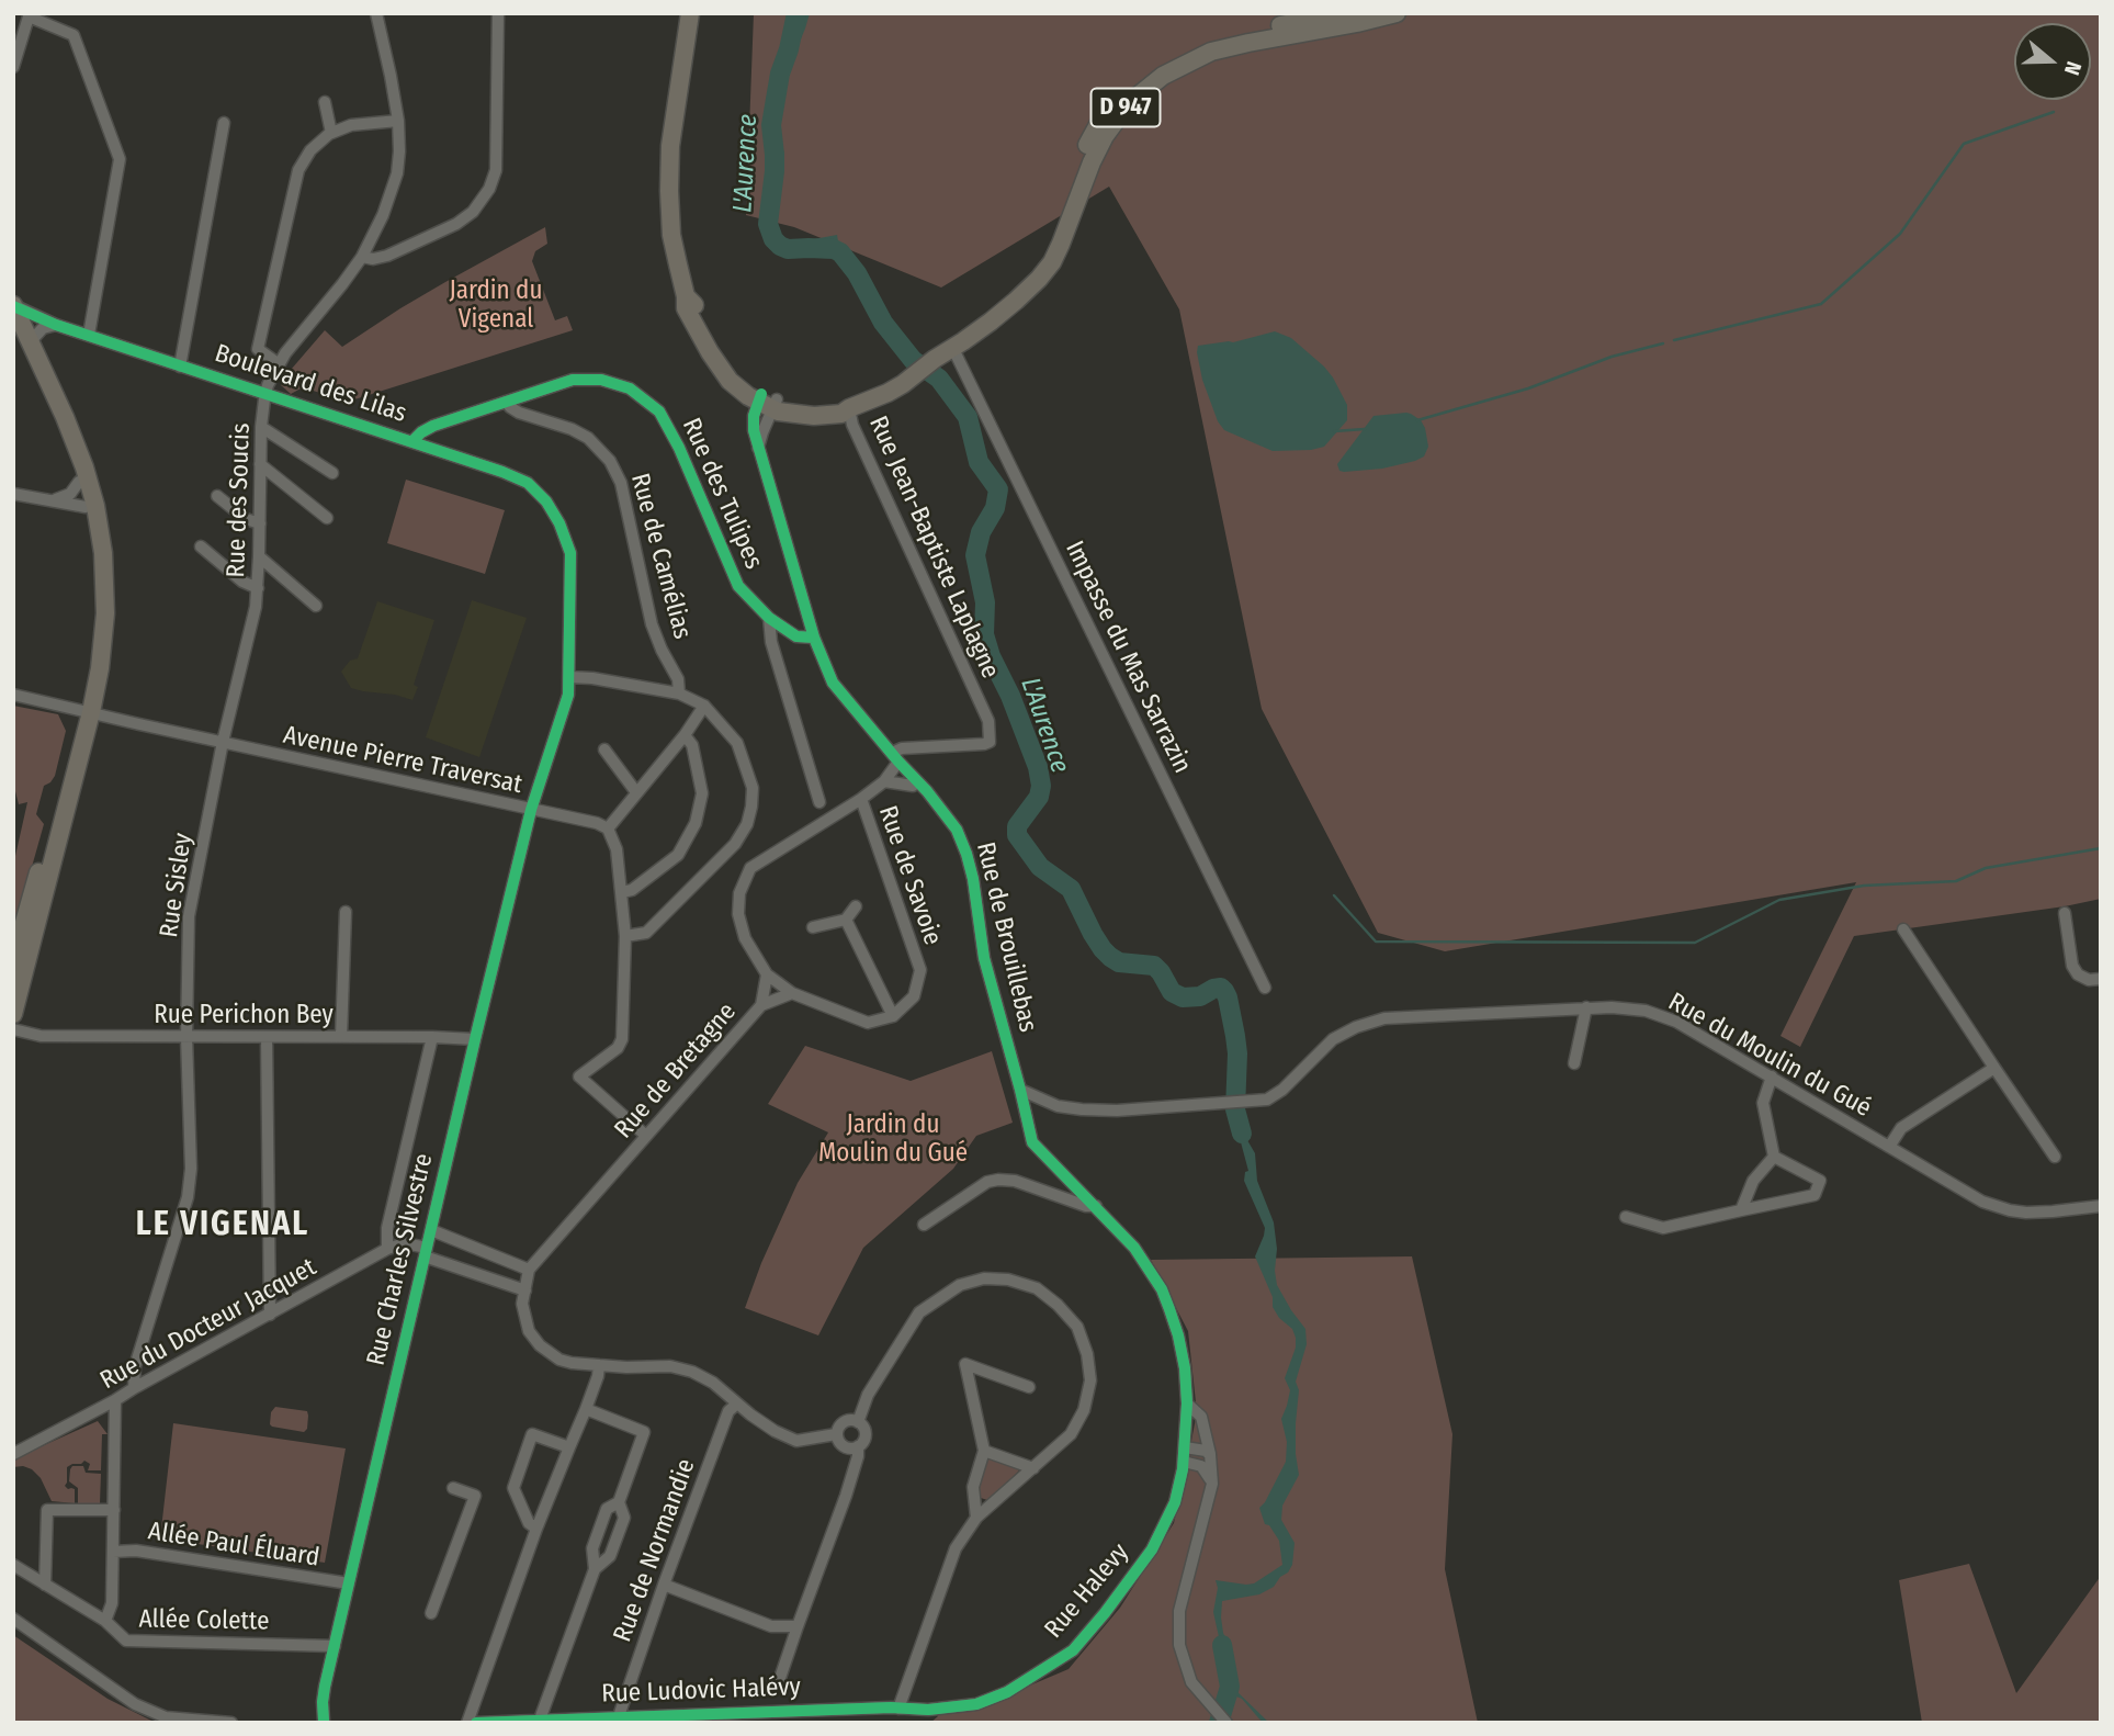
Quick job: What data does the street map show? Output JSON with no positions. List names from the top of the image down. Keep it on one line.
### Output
{"streets":{"main road":["D 947"],"street":["Boulevard des Lilas","Rue des Tulipes","Rue des Soucis","Rue Jean-Baptiste Laplagne","Rue de Camélias","Impasse du Mas Sarrazin","Avenue Pierre Traversat","Rue de Savoie","Rue Sisley","Rue de Brouillebas","Rue Perichon Bey","Rue du Moulin du Gué","Rue de Bretagne","Rue Charles Silvestre","Rue du Docteur Jacquet","Allée Paul Éluard","Rue de Normandie","Rue Halevy","Allée Colette","Rue Ludovic Halévy"]},"crossings":[["D 947","Rue Jean-Baptiste Laplagne"],["D 947","Impasse du Mas Sarrazin"],["D 947","Rue de Brouillebas"],["Boulevard des Lilas","Rue des Tulipes"],["Boulevard des Lilas","Rue des Soucis"],["Boulevard des Lilas","Avenue Pierre Traversat"],["Boulevard des Lilas","Rue Charles Silvestre"],["Rue des Tulipes","Rue de Camélias"],["Rue des Tulipes","Rue de Brouillebas"],["Rue des Soucis","Avenue Pierre Traversat"],["Rue des Soucis","Rue Sisley"],["Rue Jean-Baptiste Laplagne","Rue de Savoie"],["Rue Jean-Baptiste Laplagne","Rue de Brouillebas"],["Avenue Pierre Traversat","Rue Sisley"],["Avenue Pierre Traversat","Rue Charles Silvestre"],["Rue de Savoie","Rue de Brouillebas"],["Rue Sisley","Rue Perichon Bey"],["Rue Sisley","Rue du Docteur Jacquet"],["Rue de Brouillebas","Rue du Moulin du Gué"],["Rue de Brouillebas","Rue Halevy"],["Rue Perichon Bey","Rue Charles Silvestre"],["Rue Charles Silvestre","Rue du Docteur Jacquet"],["Rue Charles Silvestre","Allée Paul Éluard"],["Rue Charles Silvestre","Allée Colette"],["Rue de Normandie","Rue Ludovic Halévy"],["Rue Halevy","Rue Ludovic Halévy"]],"districts":["LE VIGENAL"],"water":["L'Aurence"],"parks":["Jardin du Vigenal","Jardin du Moulin du Gué"],"north":"right"}
